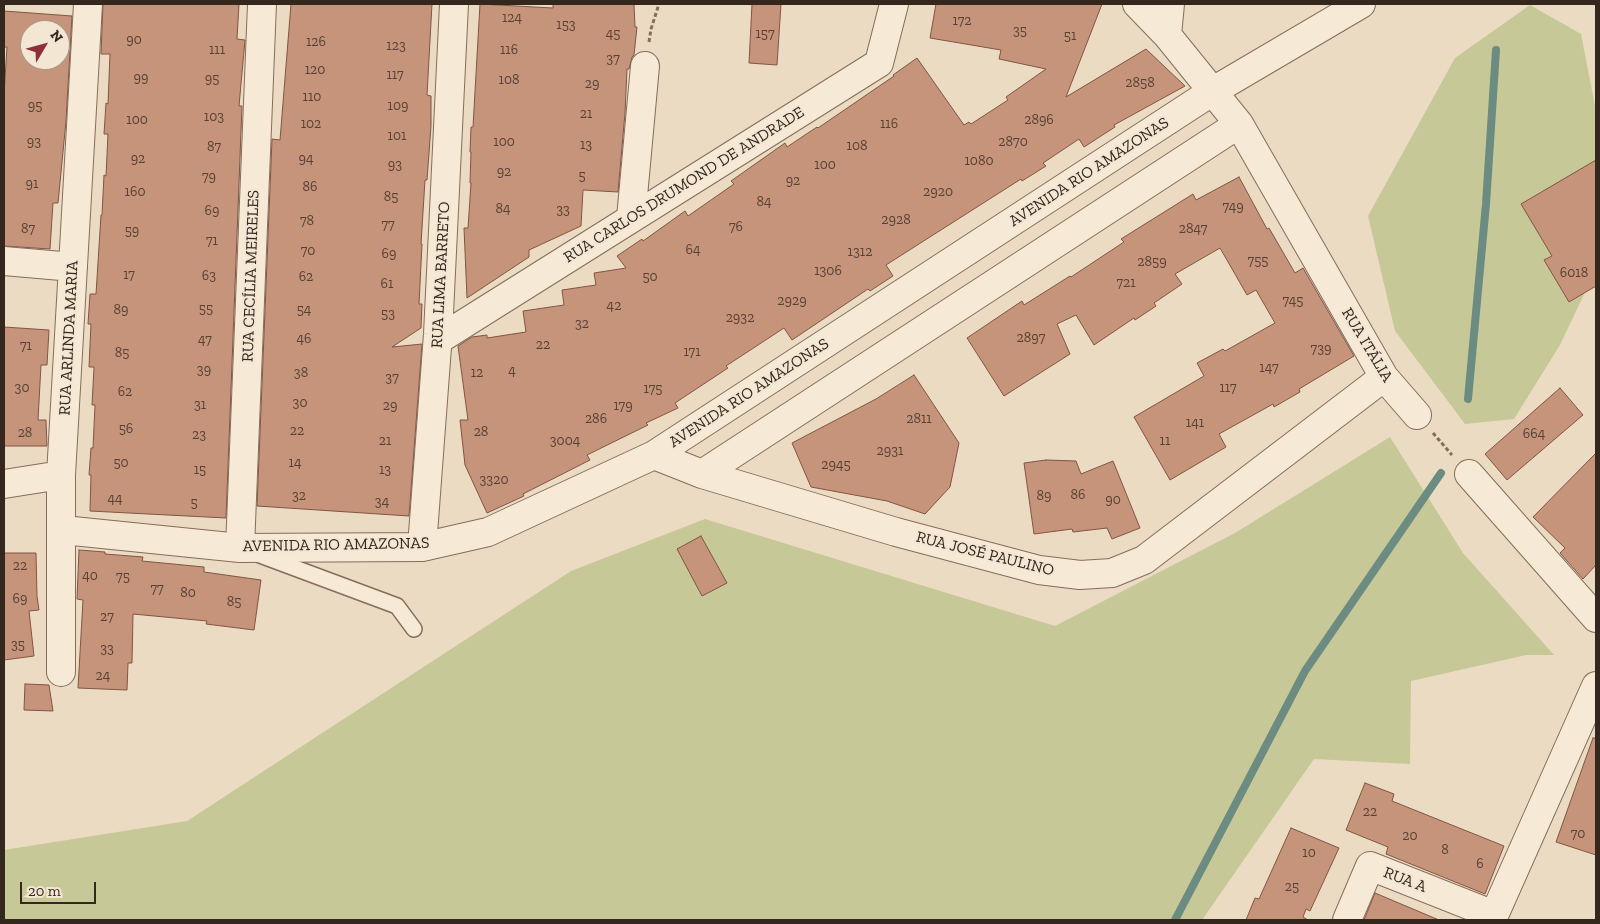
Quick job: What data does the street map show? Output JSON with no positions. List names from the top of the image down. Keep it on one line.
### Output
{"streets":{"street":["AVENIDA RIO AMAZONAS","RUA CARLOS DRUMOND DE ANDRADE","RUA LIMA BARRETO","RUA CECÍLIA MEIRELES","RUA ARLINDA MARIA","RUA ITÁLIA","RUA JOSÉ PAULINO","RUA A"]},"crossings":[["AVENIDA RIO AMAZONAS","RUA LIMA BARRETO"],["AVENIDA RIO AMAZONAS","RUA CECÍLIA MEIRELES"],["AVENIDA RIO AMAZONAS","RUA ARLINDA MARIA"],["AVENIDA RIO AMAZONAS","RUA ITÁLIA"],["AVENIDA RIO AMAZONAS","RUA JOSÉ PAULINO"],["RUA CARLOS DRUMOND DE ANDRADE","RUA LIMA BARRETO"],["RUA ITÁLIA","RUA JOSÉ PAULINO"]],"house_numbers":["124","172","153","35","45","157","51","90","126","123","111","116","37","120","117","99","95","108","2858","29","110","95","109","21","103","100","2896","102","116","101","93","100","2870","13","108","87","92","94","1080","93","100","92","5","79","92","91","86","160","2920","85","84","749","84","33","69","2928","78","77","76","87","2847","59","71","64","70","1312","69","755","2859","1306","6018","17","63","62","50","721","61","2929","745","42","55","89","54","53","2932","32","2897","46","47","22","71","739","171","85","147","39","4","38","12","37","30","117","175","62","30","31","29","179","286","2811","141","56","22","28","28","664","23","21","3004","11","2931","50","14","2945","15","13","3320","86","32","89","44","90","34","5","22","40","75","77","80","69","85","27","35","33","24","22","70","20","8","10","6","25"],"scale_bar":"20 m","north":"top right"}
